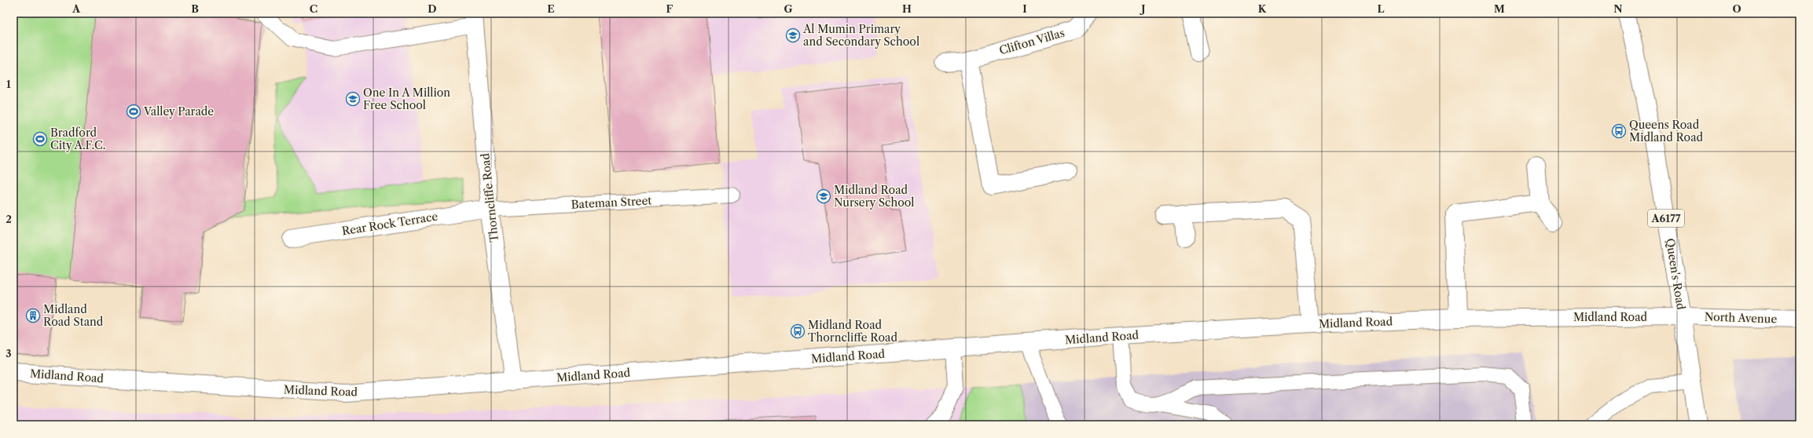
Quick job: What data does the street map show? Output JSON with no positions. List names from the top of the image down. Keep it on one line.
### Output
{"streets":{"main road":["Clifton Villas","Thorncliffe Road","A6177","Rear Rock Terrace","Queen's Road","Midland Road","North Avenue"],"lane":["Bateman Street"]},"crossings":[["Thorncliffe Road","Bateman Street"],["Thorncliffe Road","Rear Rock Terrace"],["Thorncliffe Road","Midland Road"],["Bateman Street","Rear Rock Terrace"],["Queen's Road","Midland Road"],["Queen's Road","North Avenue"],["Midland Road","North Avenue"]],"places":{"school or university":["Al Mumin Primary and Secondary School","One In A Million Free School","Midland Road Nursery School"],"sports":["Valley Parade","Bradford City A.F.C."],"bus stop":["Queens Road Midland Road","Midland Road Thorncliffe Road"],"building":["Midland Road Stand"]},"grid":{"columns":["A","B","C","D","E","F","G","H","I","J","K","L","M","N","O"],"rows":["1","2","3"]}}
